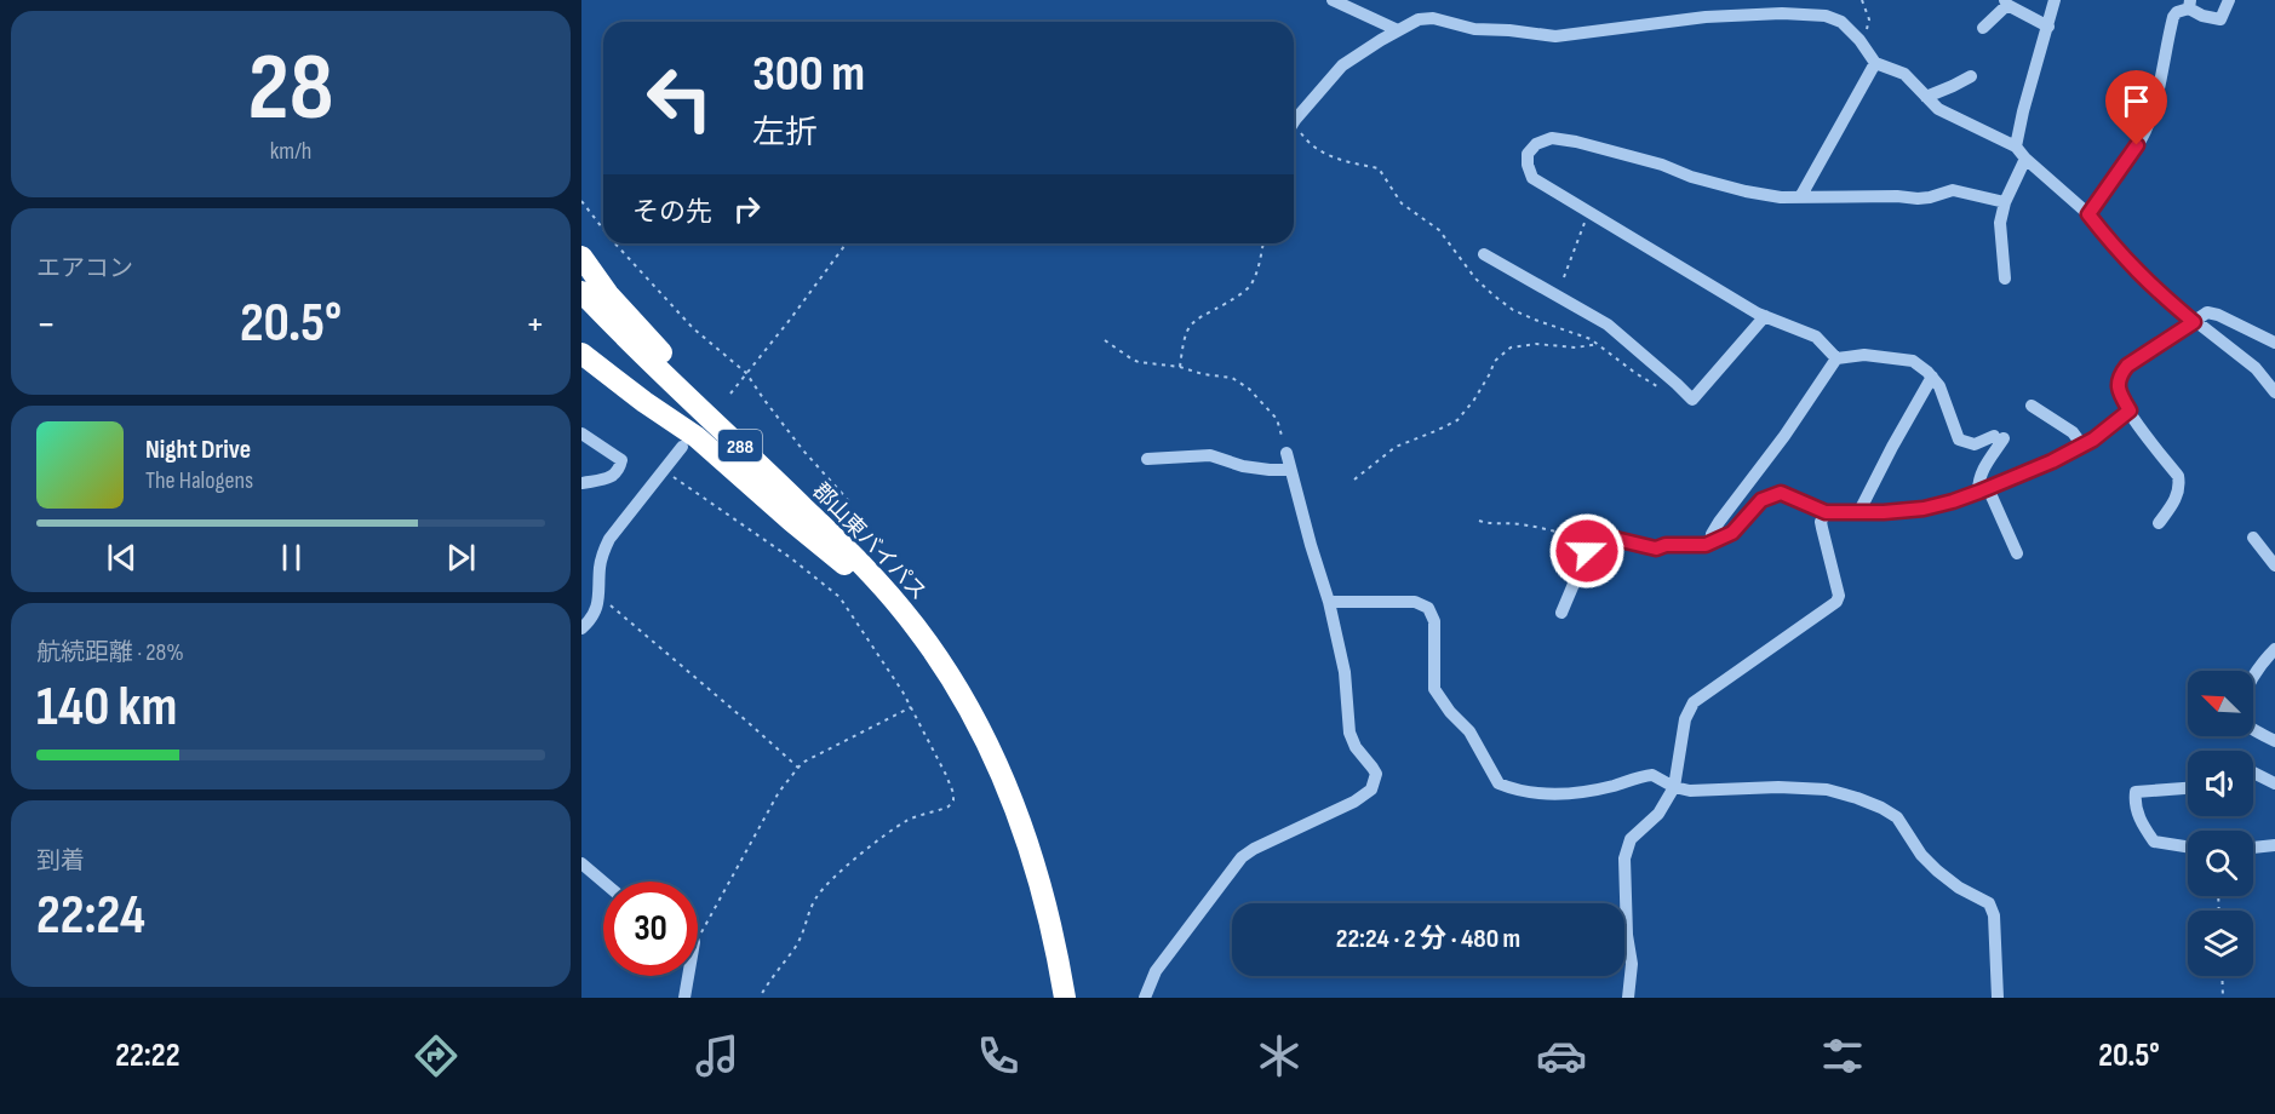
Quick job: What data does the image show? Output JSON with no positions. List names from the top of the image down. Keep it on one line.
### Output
{"streets":{"highway":["288","郡山東バイパス"]},"north":"top left","page":{"tile":[["28","km/h"],"エアコン",["航続距離 · 28%","140 km"],["到着","22:24"]],"turn":["300 m","左折"],"then":"その先","heat":["−","20.5°","+"],"song":["Night Drive","The Halogens"],"limit":"30","trip":"22:24 · 2 分 · 480 m","tabs":["22:22","20.5°"]}}
